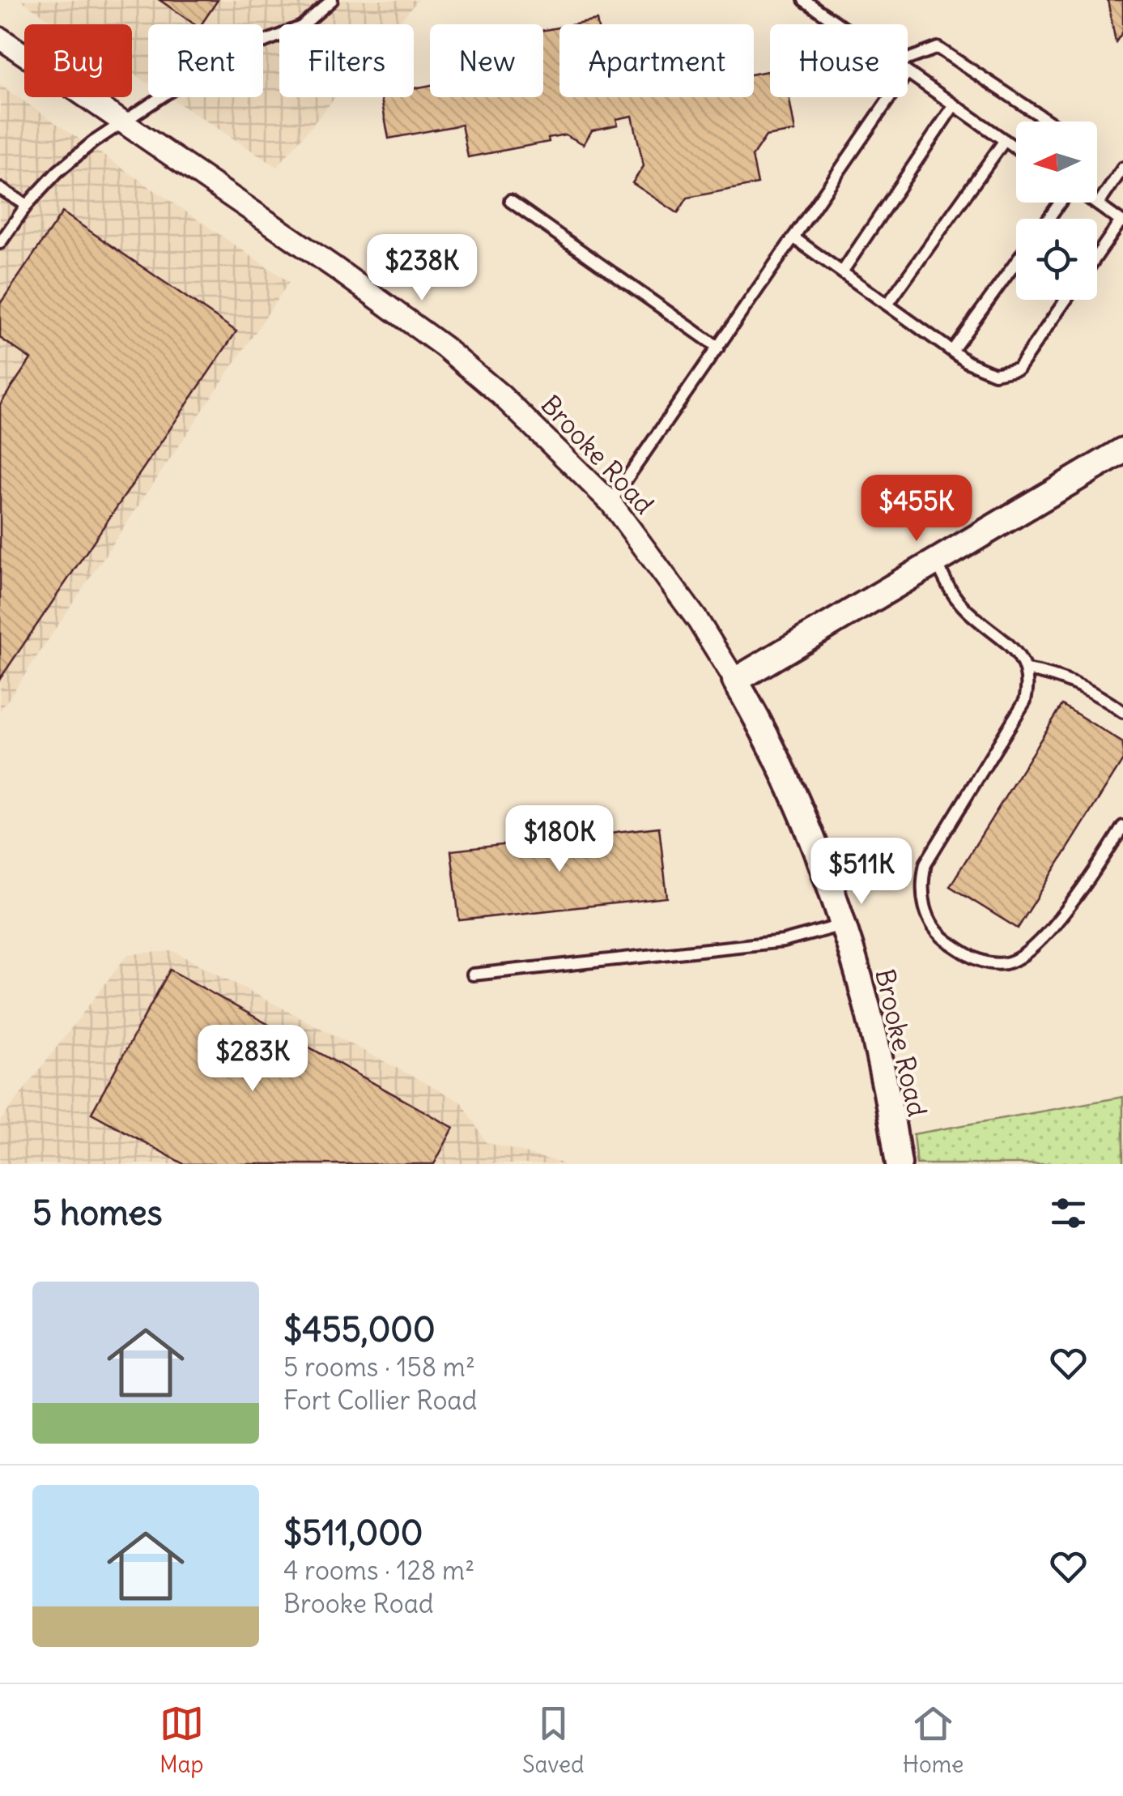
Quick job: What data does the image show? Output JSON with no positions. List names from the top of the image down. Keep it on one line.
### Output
{"streets":{"street":["Brooke Road"]},"north":"left","page":{"chip":["Buy","Rent","Filters","New","Apartment","House"],"price":["$238K","$455K","$180K","$511K","$283K"],"heading":"5 homes","list":[{"name":"$455,000","note":"5 rooms · 158 m² · Fort Collier Road"},{"name":"$511,000","note":"4 rooms · 128 m² · Brooke Road"}],"tabs":["Map","Saved","Home"]}}
